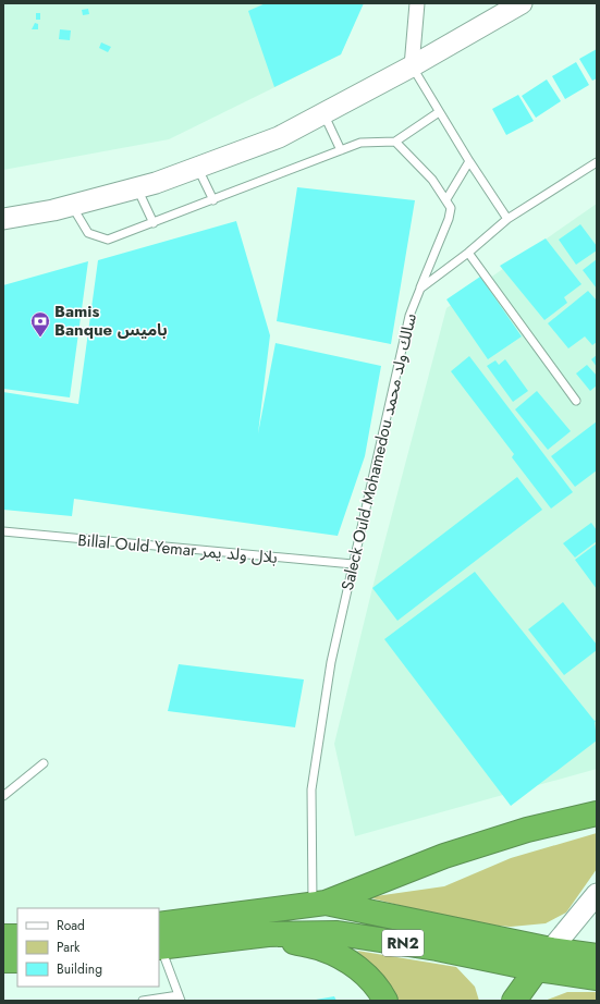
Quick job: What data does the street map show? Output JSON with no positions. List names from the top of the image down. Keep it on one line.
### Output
{"streets":{"highway":["RN2"],"lane":["Saleck Ould Mohamedou سالك ولد محمد","Billal Ould Yemar بلال ولد يمر"]},"crossings":[["Saleck Ould Mohamedou سالك ولد محمد","Billal Ould Yemar بلال ولد يمر"],["Saleck Ould Mohamedou سالك ولد محمد","RN2"]],"places":{"bank":["Bamis Banque باميس"]},"legend":["Road","Park","Building"]}
